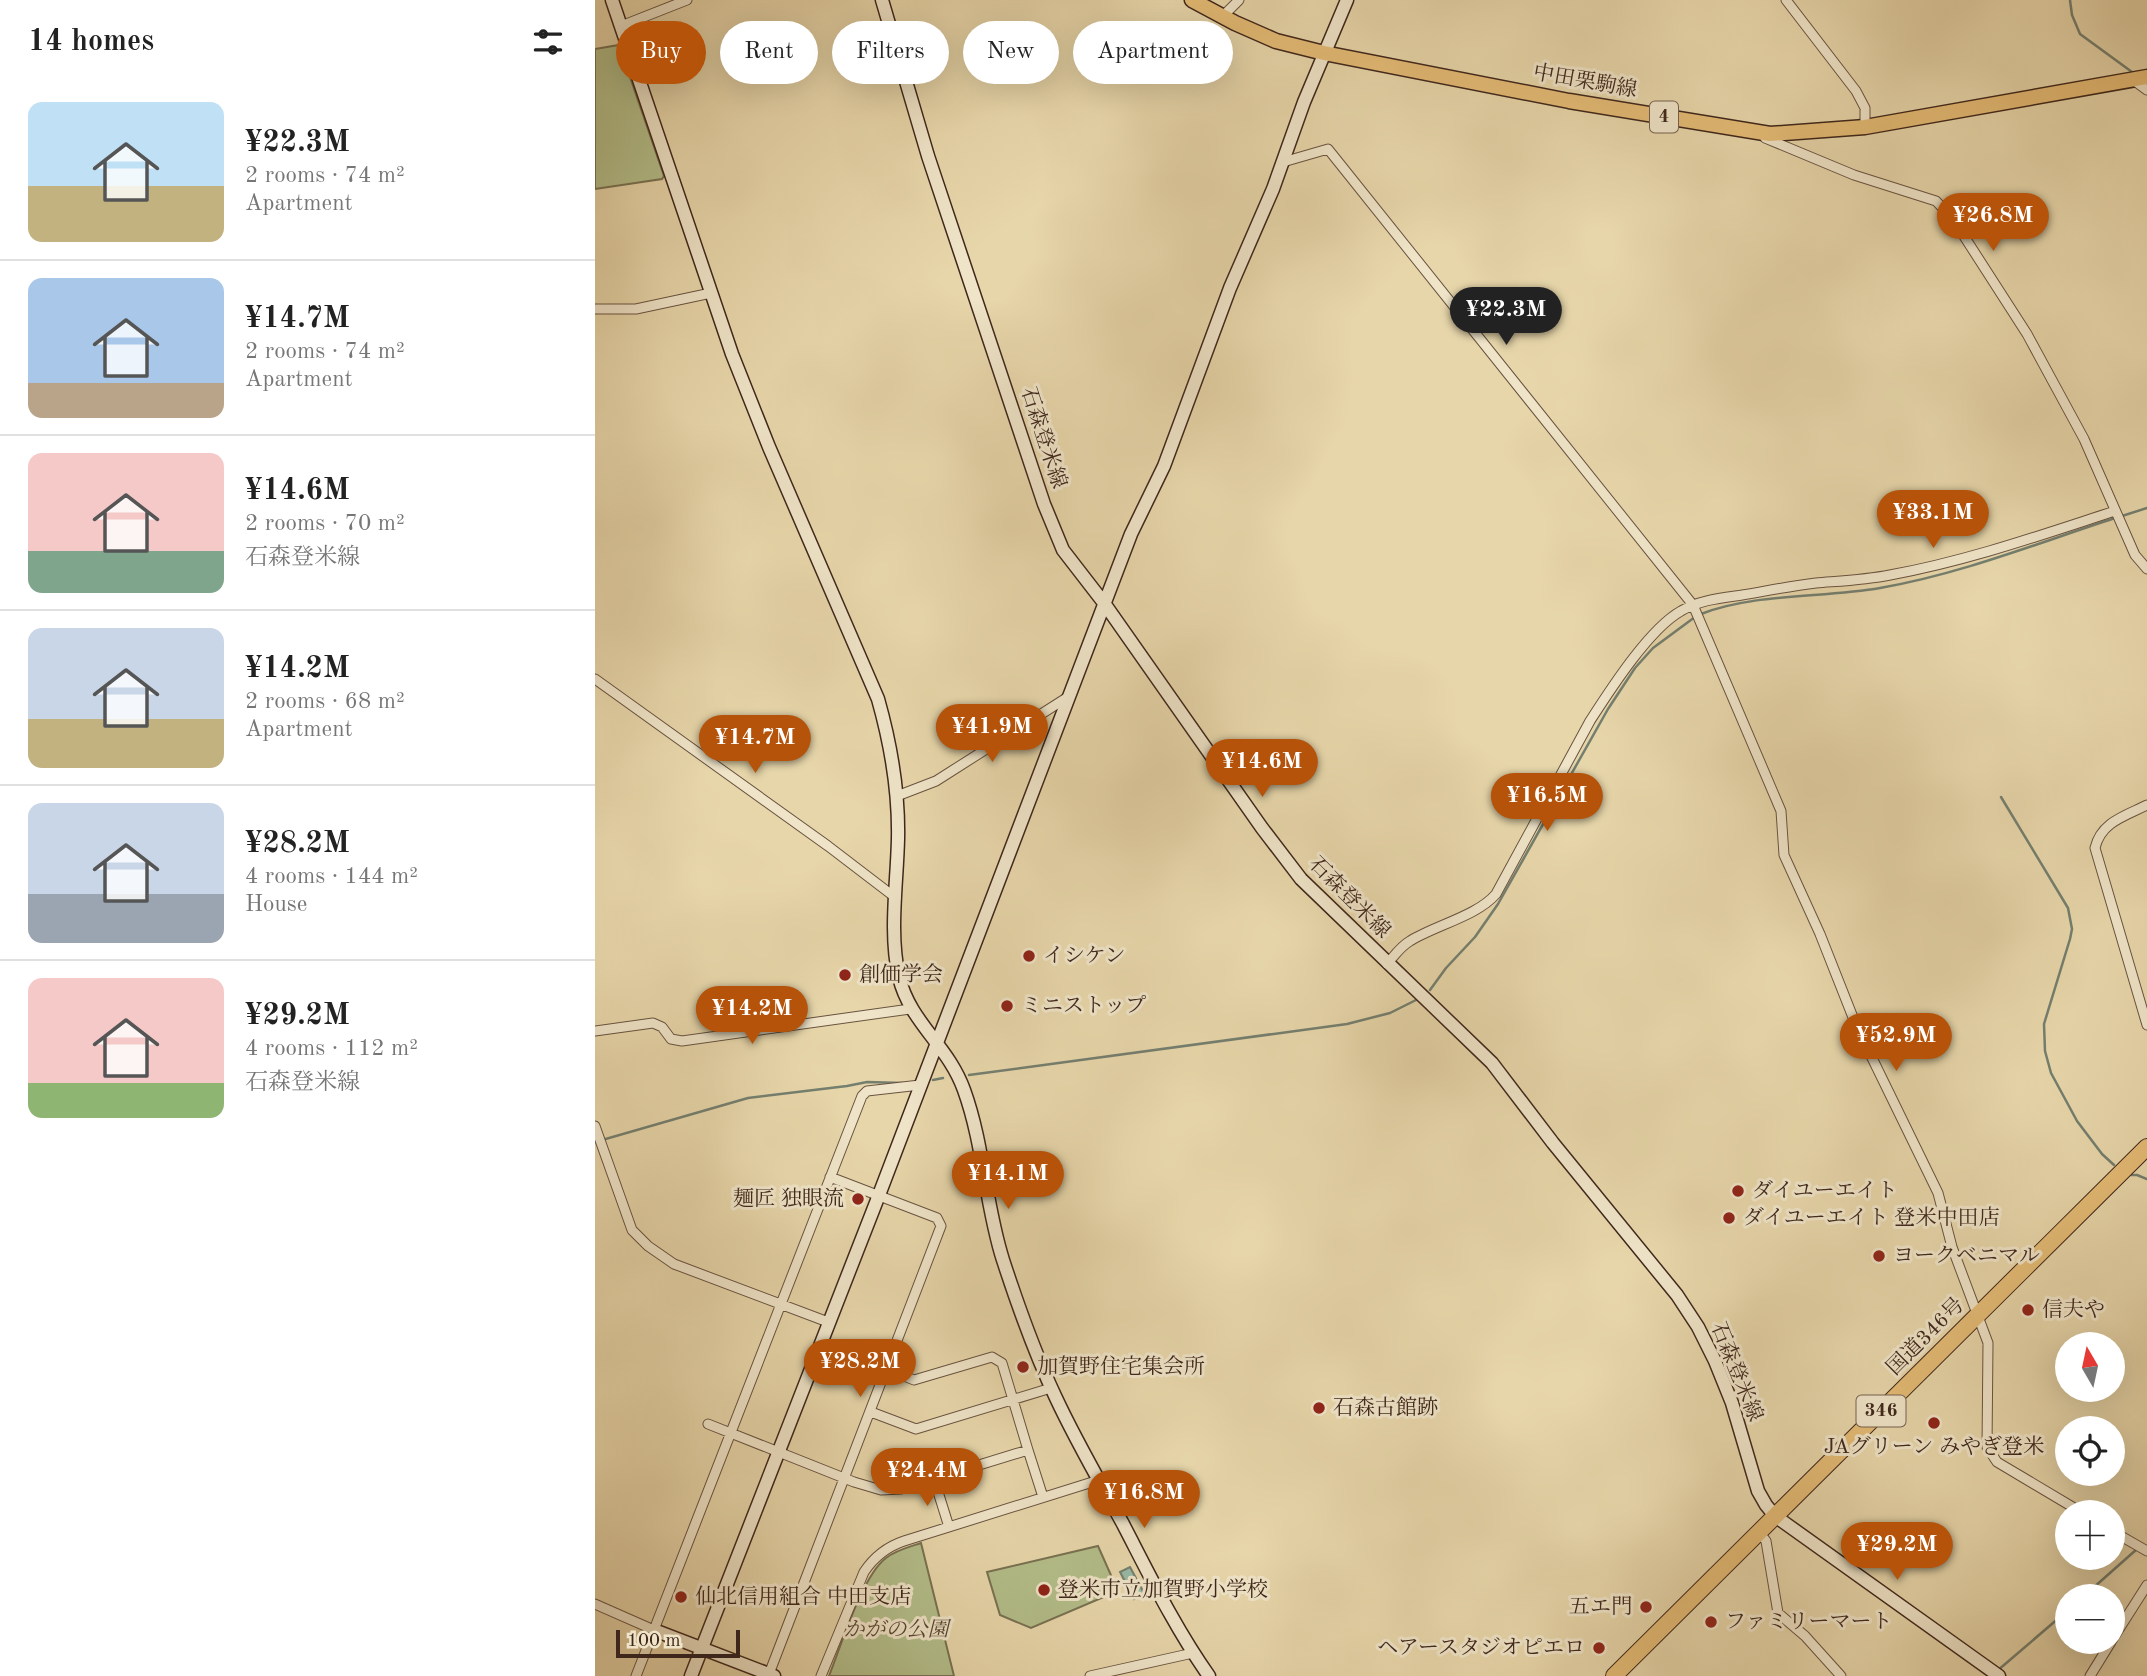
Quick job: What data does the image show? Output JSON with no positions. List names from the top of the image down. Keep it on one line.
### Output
{"streets":{"highway":["国道346号","346"],"main road":["中田栗駒線","4"],"street":["石森登米線"]},"crossings":[["石森登米線","国道346号"]],"parks":["かがの公園"],"places":["イシケン","創価学会","ミニストップ","ダイユーエイト","麺匠 独眼流","ダイユーエイト 登米中田店","ヨークベニマル","信夫や","加賀野住宅集会所","石森古館跡","JAグリーン みやぎ登米","登米市立加賀野小学校","仙北信用組合 中田支店","五エ門","ファミリーマート","ヘアースタジオピエロ"],"scale_bar":"100 m","north":"top","page":{"heading":"14 homes","chip":["Buy","Rent","Filters","New","Apartment"],"list":[{"name":"¥22.3M","note":"2 rooms · 74 m² · Apartment"},{"name":"¥14.7M","note":"2 rooms · 74 m² · Apartment"},{"name":"¥14.6M","note":"2 rooms · 70 m² · 石森登米線"},{"name":"¥14.2M","note":"2 rooms · 68 m² · Apartment"},{"name":"¥28.2M","note":"4 rooms · 144 m² · House"},{"name":"¥29.2M","note":"4 rooms · 112 m² · 石森登米線"}],"price":["¥26.8M","¥22.3M","¥33.1M","¥41.9M","¥14.7M","¥14.6M","¥16.5M","¥14.2M","¥52.9M","¥14.1M","¥28.2M","¥24.4M","¥16.8M","¥29.2M"],"map_buttons":["+","−"],"scale":"100 m"}}
